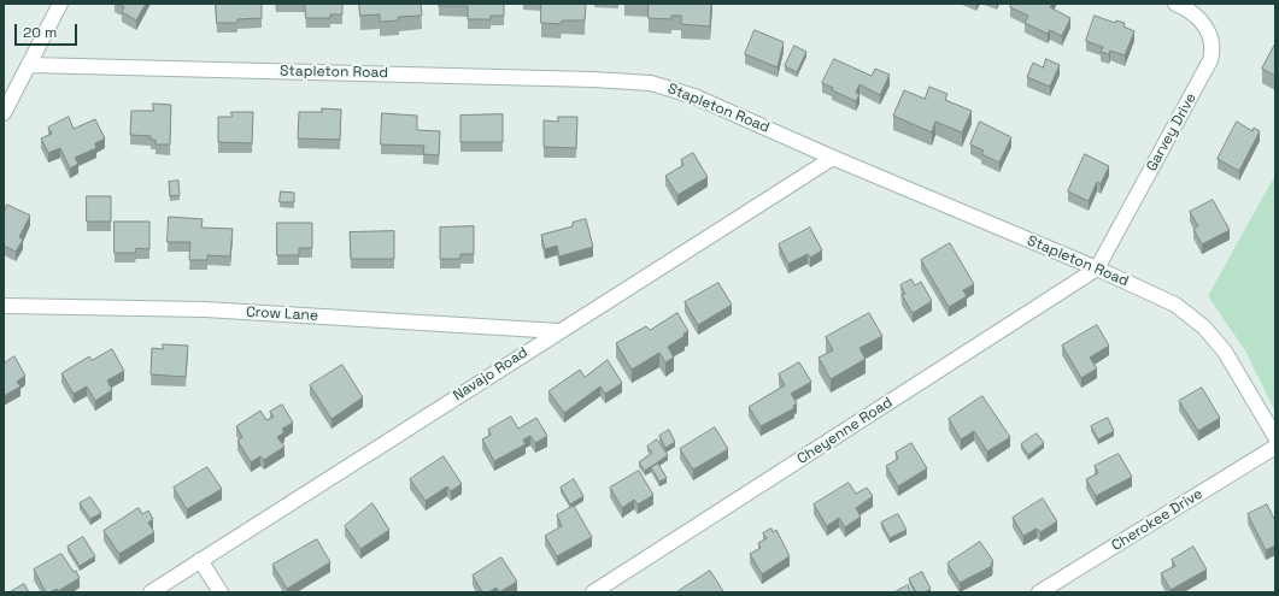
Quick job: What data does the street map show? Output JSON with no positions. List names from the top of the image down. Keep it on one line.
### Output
{"streets":{"street":["Stapleton Road","Garvey Drive","Crow Lane","Navajo Road","Cheyenne Road","Cherokee Drive"]},"crossings":[["Stapleton Road","Garvey Drive"],["Stapleton Road","Navajo Road"],["Stapleton Road","Cheyenne Road"],["Garvey Drive","Cheyenne Road"],["Crow Lane","Navajo Road"]],"scale_bar":"20 m"}
